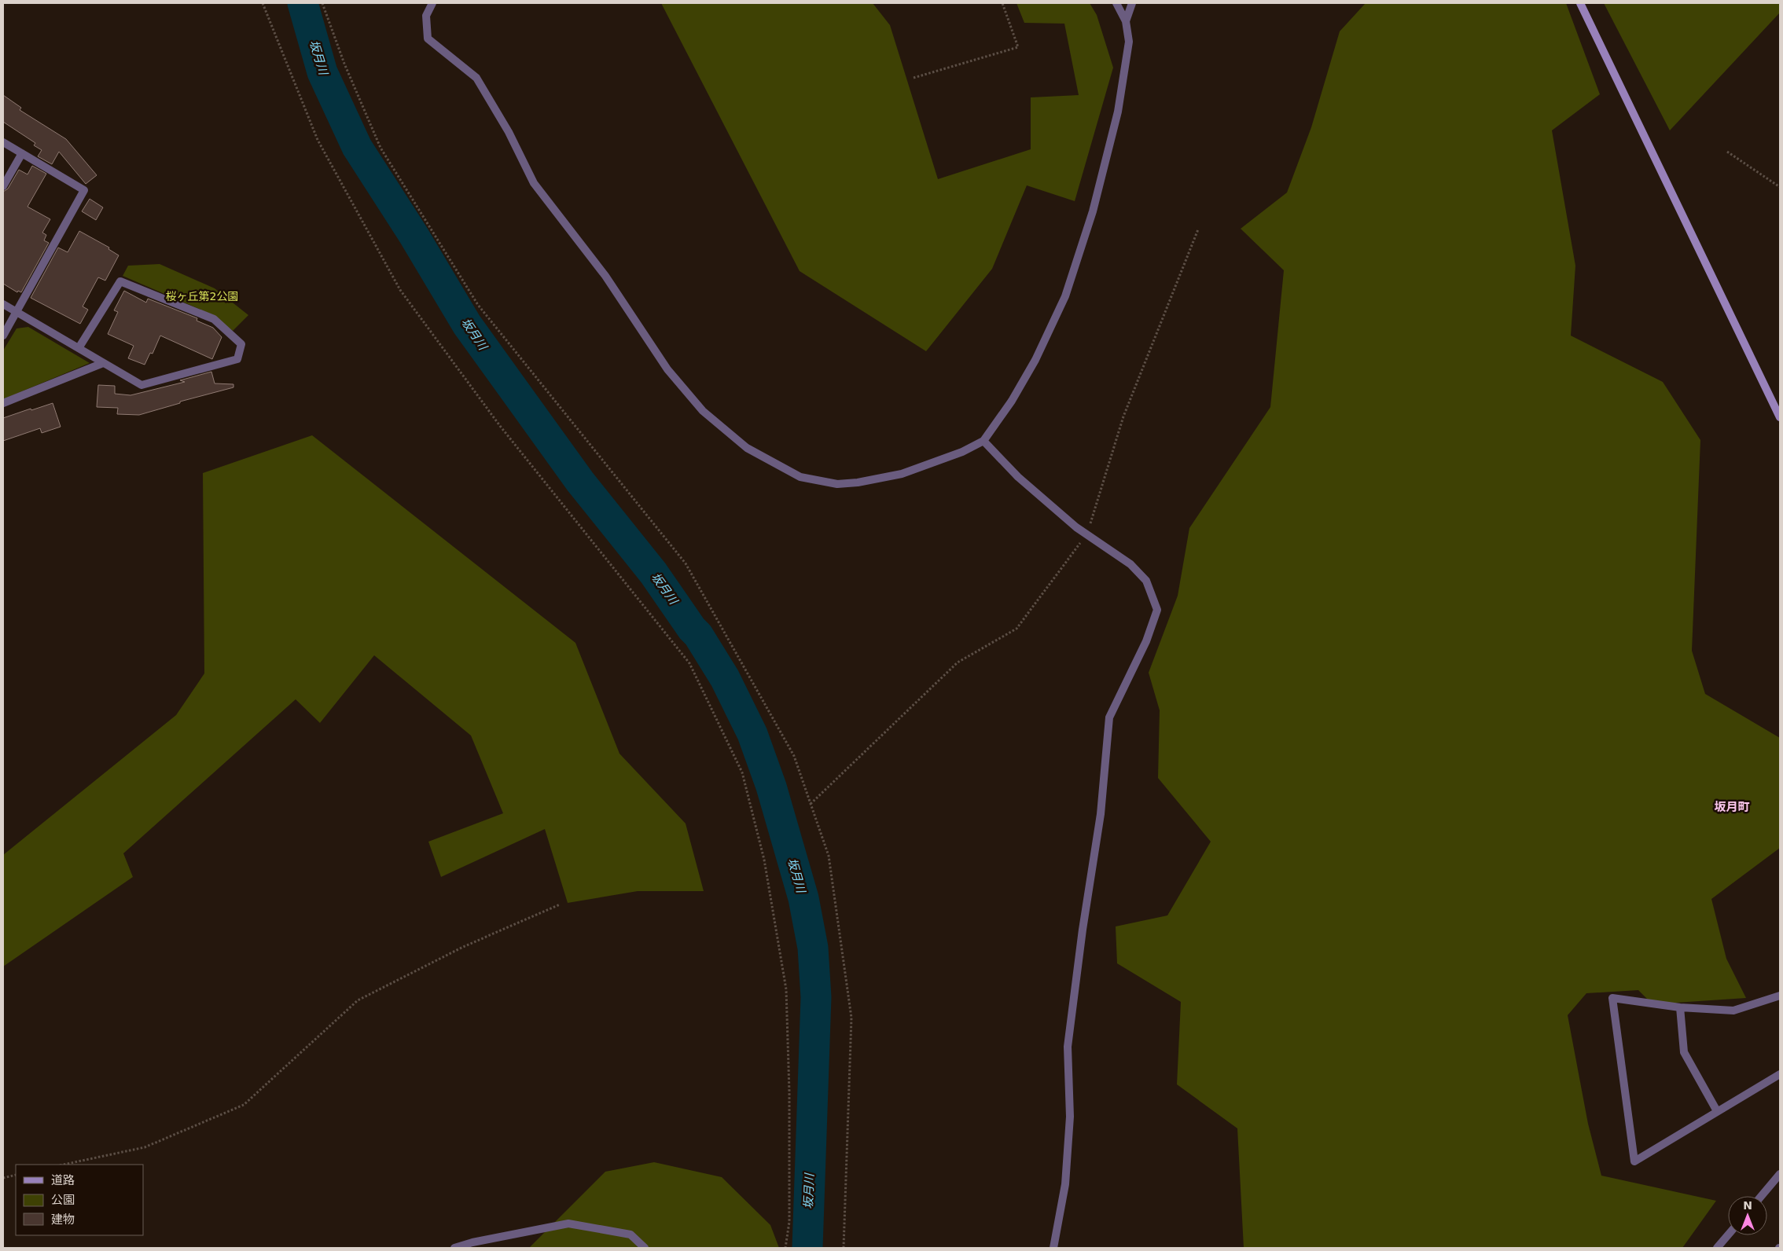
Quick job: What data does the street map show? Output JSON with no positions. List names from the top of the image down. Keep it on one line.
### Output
{"districts":["坂月町"],"water":["坂月川"],"parks":["桜ヶ丘第2公園"],"legend":["道路","公園","建物"],"north":"top"}
